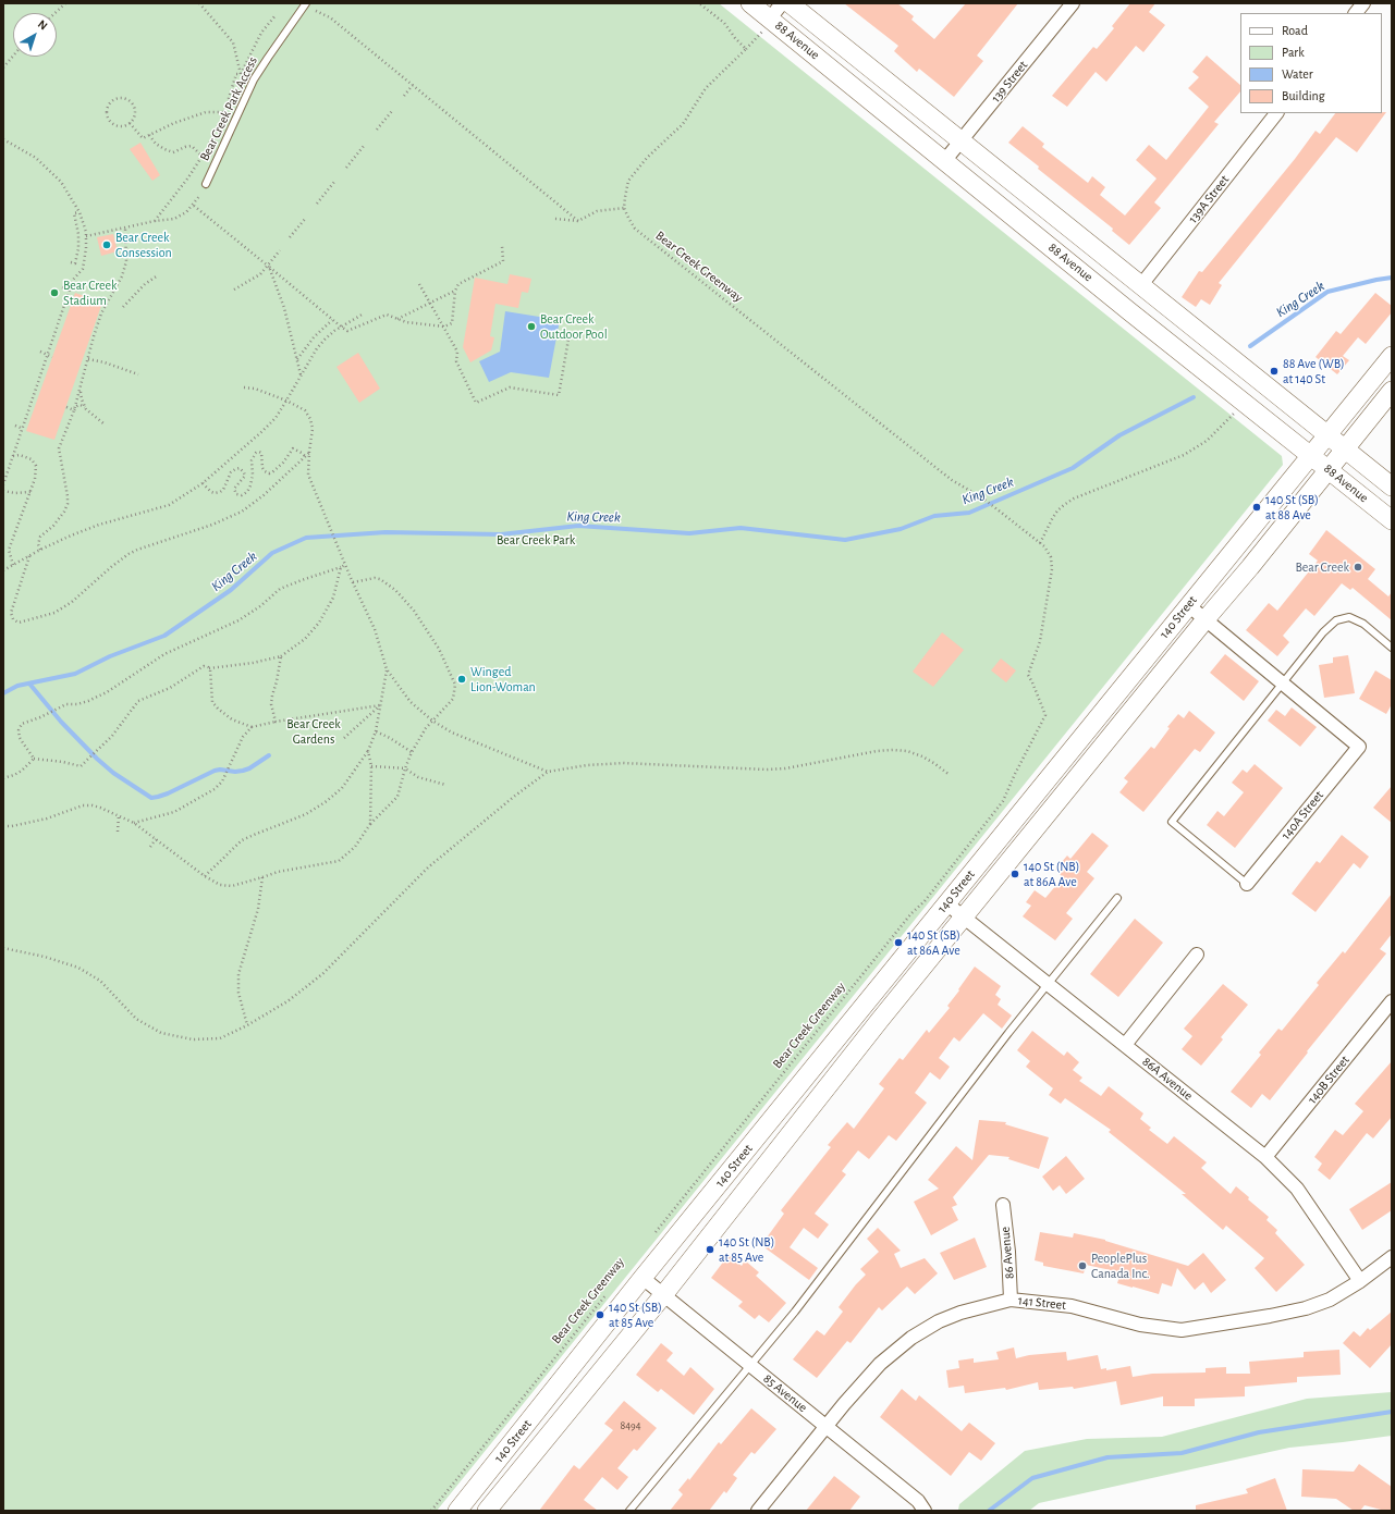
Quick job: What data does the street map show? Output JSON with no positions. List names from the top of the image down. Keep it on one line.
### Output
{"streets":{"main road":["88 Avenue","140 Street"],"street":["139 Street","139A Street","140A Street","86A Avenue","140B Street","86 Avenue","141 Street","85 Avenue"],"lane":["Bear Creek Park Access"],"path":["Bear Creek Greenway"]},"crossings":[["88 Avenue","139 Street"],["88 Avenue","139A Street"],["88 Avenue","140 Street"],["140 Street","86A Avenue"],["140 Street","85 Avenue"],["86A Avenue","140B Street"],["86A Avenue","141 Street"],["86 Avenue","141 Street"],["141 Street","85 Avenue"]],"water":["King Creek"],"parks":["Bear Creek Park","Bear Creek Gardens"],"places":["Bear Creek Consession","Bear Creek Stadium","Bear Creek Outdoor Pool","88 Ave (WB) at 140 St","140 St (SB) at 88 Ave","Bear Creek","Winged Lion-Woman","140 St (NB) at 86A Ave","140 St (SB) at 86A Ave","140 St (NB) at 85 Ave","PeoplePlus Canada Inc.","140 St (SB) at 85 Ave"],"house_numbers":["8494"],"legend":["Road","Park","Water","Building"],"north":"top right"}
